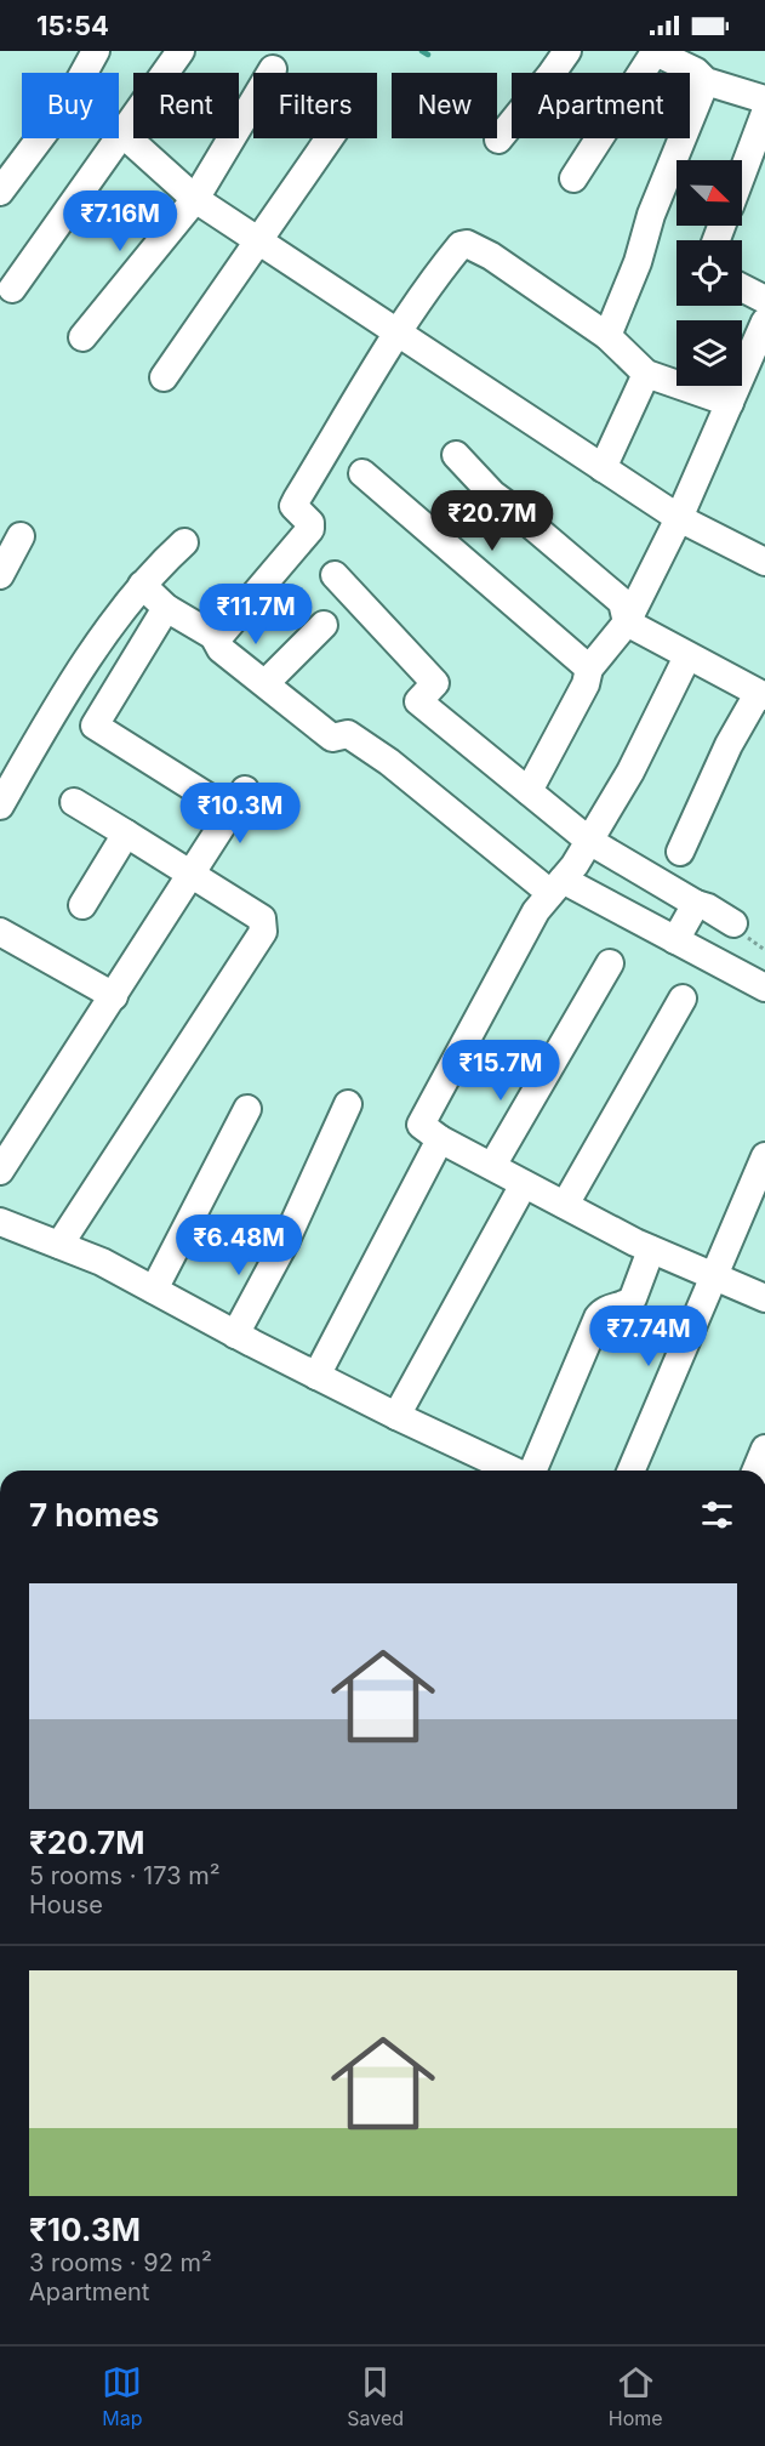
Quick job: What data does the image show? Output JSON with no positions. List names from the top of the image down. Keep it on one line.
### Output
{"north":"bottom right","page":{"status":"15:54","chip":["Buy","Rent","Filters","New","Apartment"],"price":["₹7.16M","₹20.7M","₹11.7M","₹10.3M","₹15.7M","₹6.48M","₹7.74M"],"heading":"7 homes","list":[{"name":"₹20.7M","note":"5 rooms · 173 m² · House"},{"name":"₹10.3M","note":"3 rooms · 92 m² · Apartment"}],"tabs":["Map","Saved","Home"]}}
